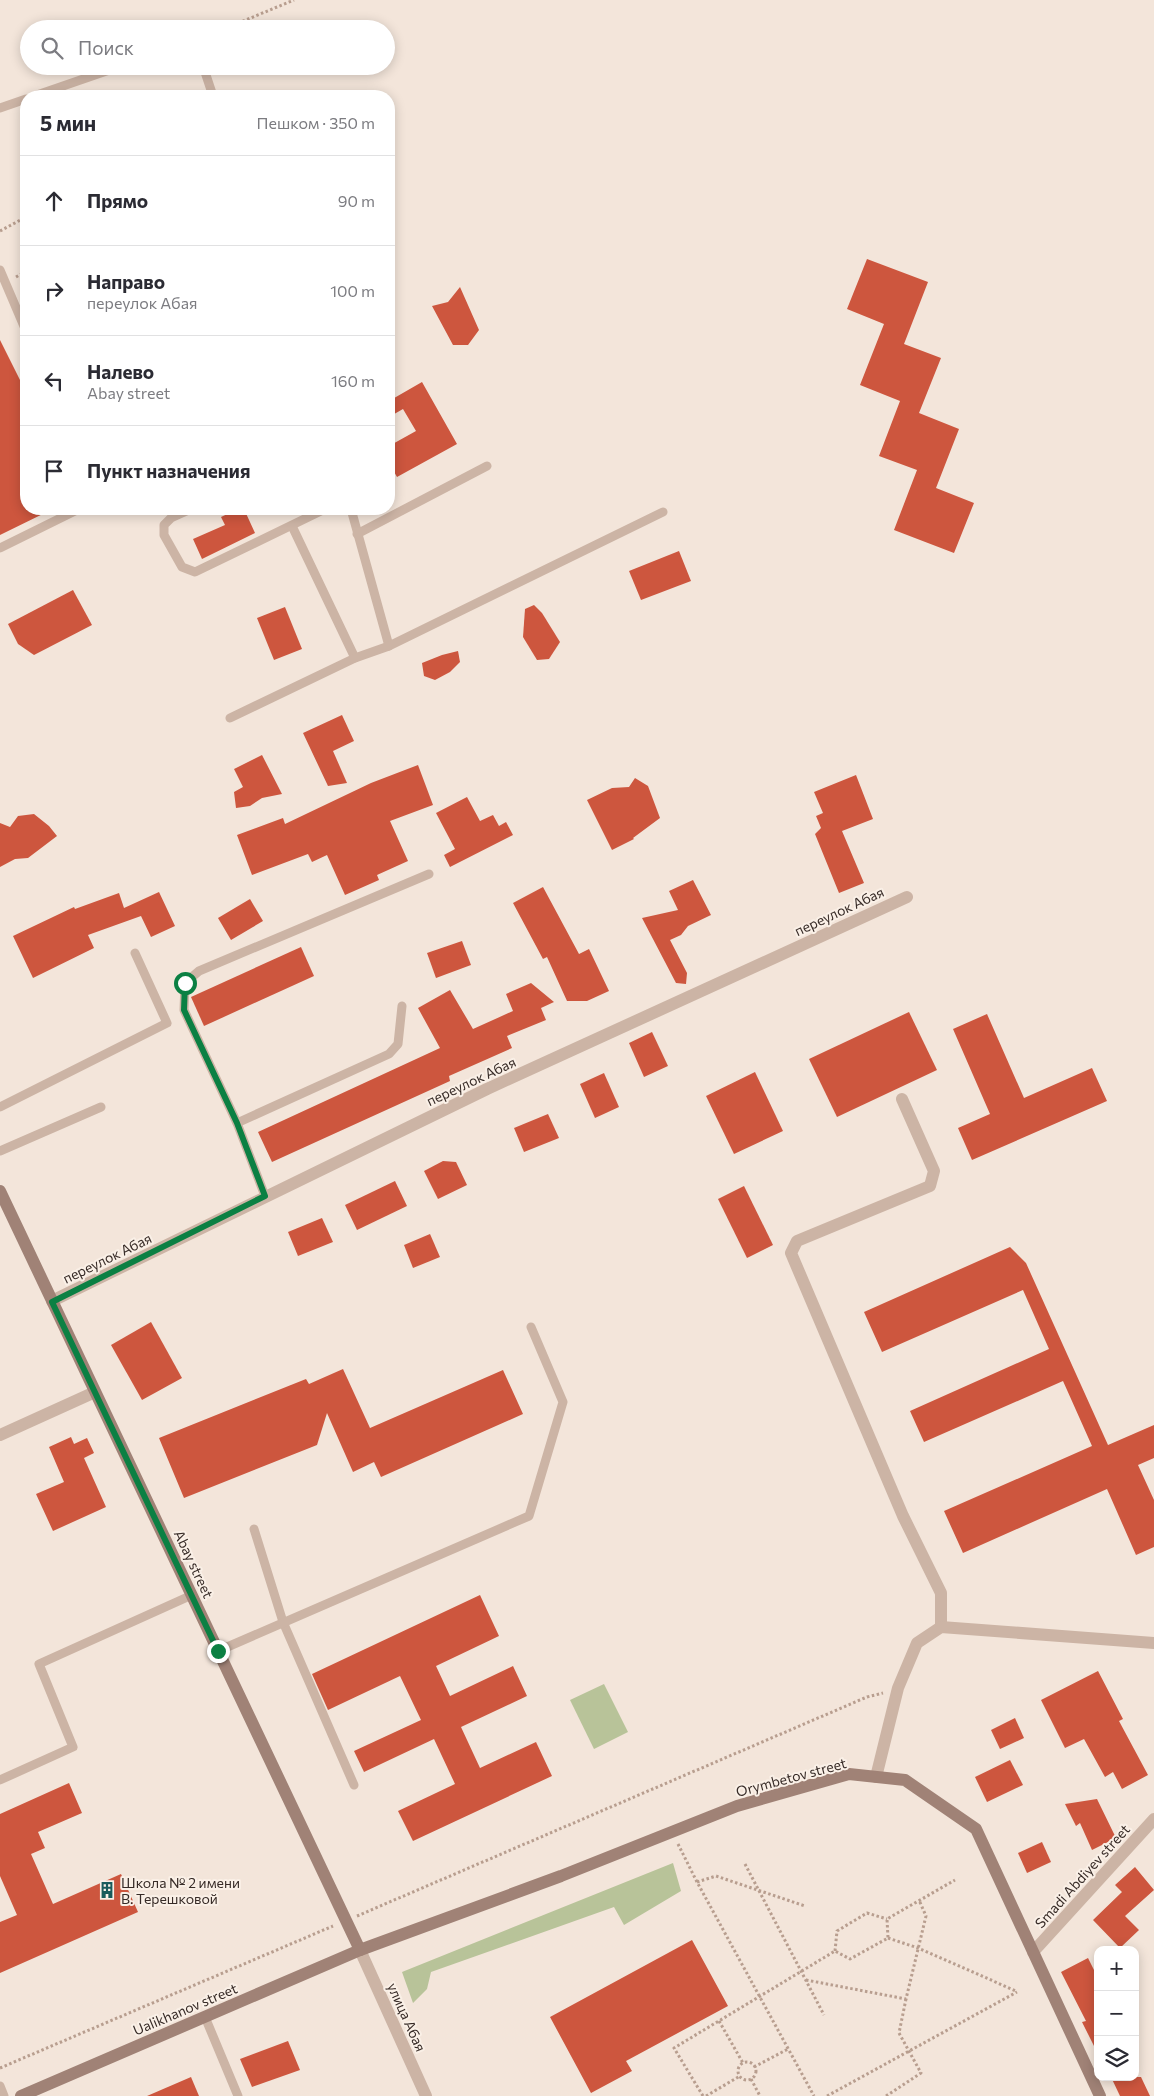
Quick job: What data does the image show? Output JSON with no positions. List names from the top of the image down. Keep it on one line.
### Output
{"streets":{"main road":["Abay street","Orymbetov street","Ualikhanov street"],"street":["переулок Абая","Smadi Abdiyev street","улица Абая"]},"crossings":[["переулок Абая","Abay street"],["Abay street","Orymbetov street"],["Abay street","Ualikhanov street"],["Abay street","улица Абая"],["Orymbetov street","Smadi Abdiyev street"],["Orymbetov street","Ualikhanov street"],["Orymbetov street","улица Абая"],["Ualikhanov street","улица Абая"]],"places":{"building":["Школа № 2 имени В. Терешковой"]},"page":{"search":"Поиск","heading":["5 мин","Пешком · 350 m"],"list":[["Прямо","90 m"],["Направо","переулок Абая","100 m"],["Налево","Abay street","160 m"],"Пункт назначения"],"map_buttons":["+","−"]}}
